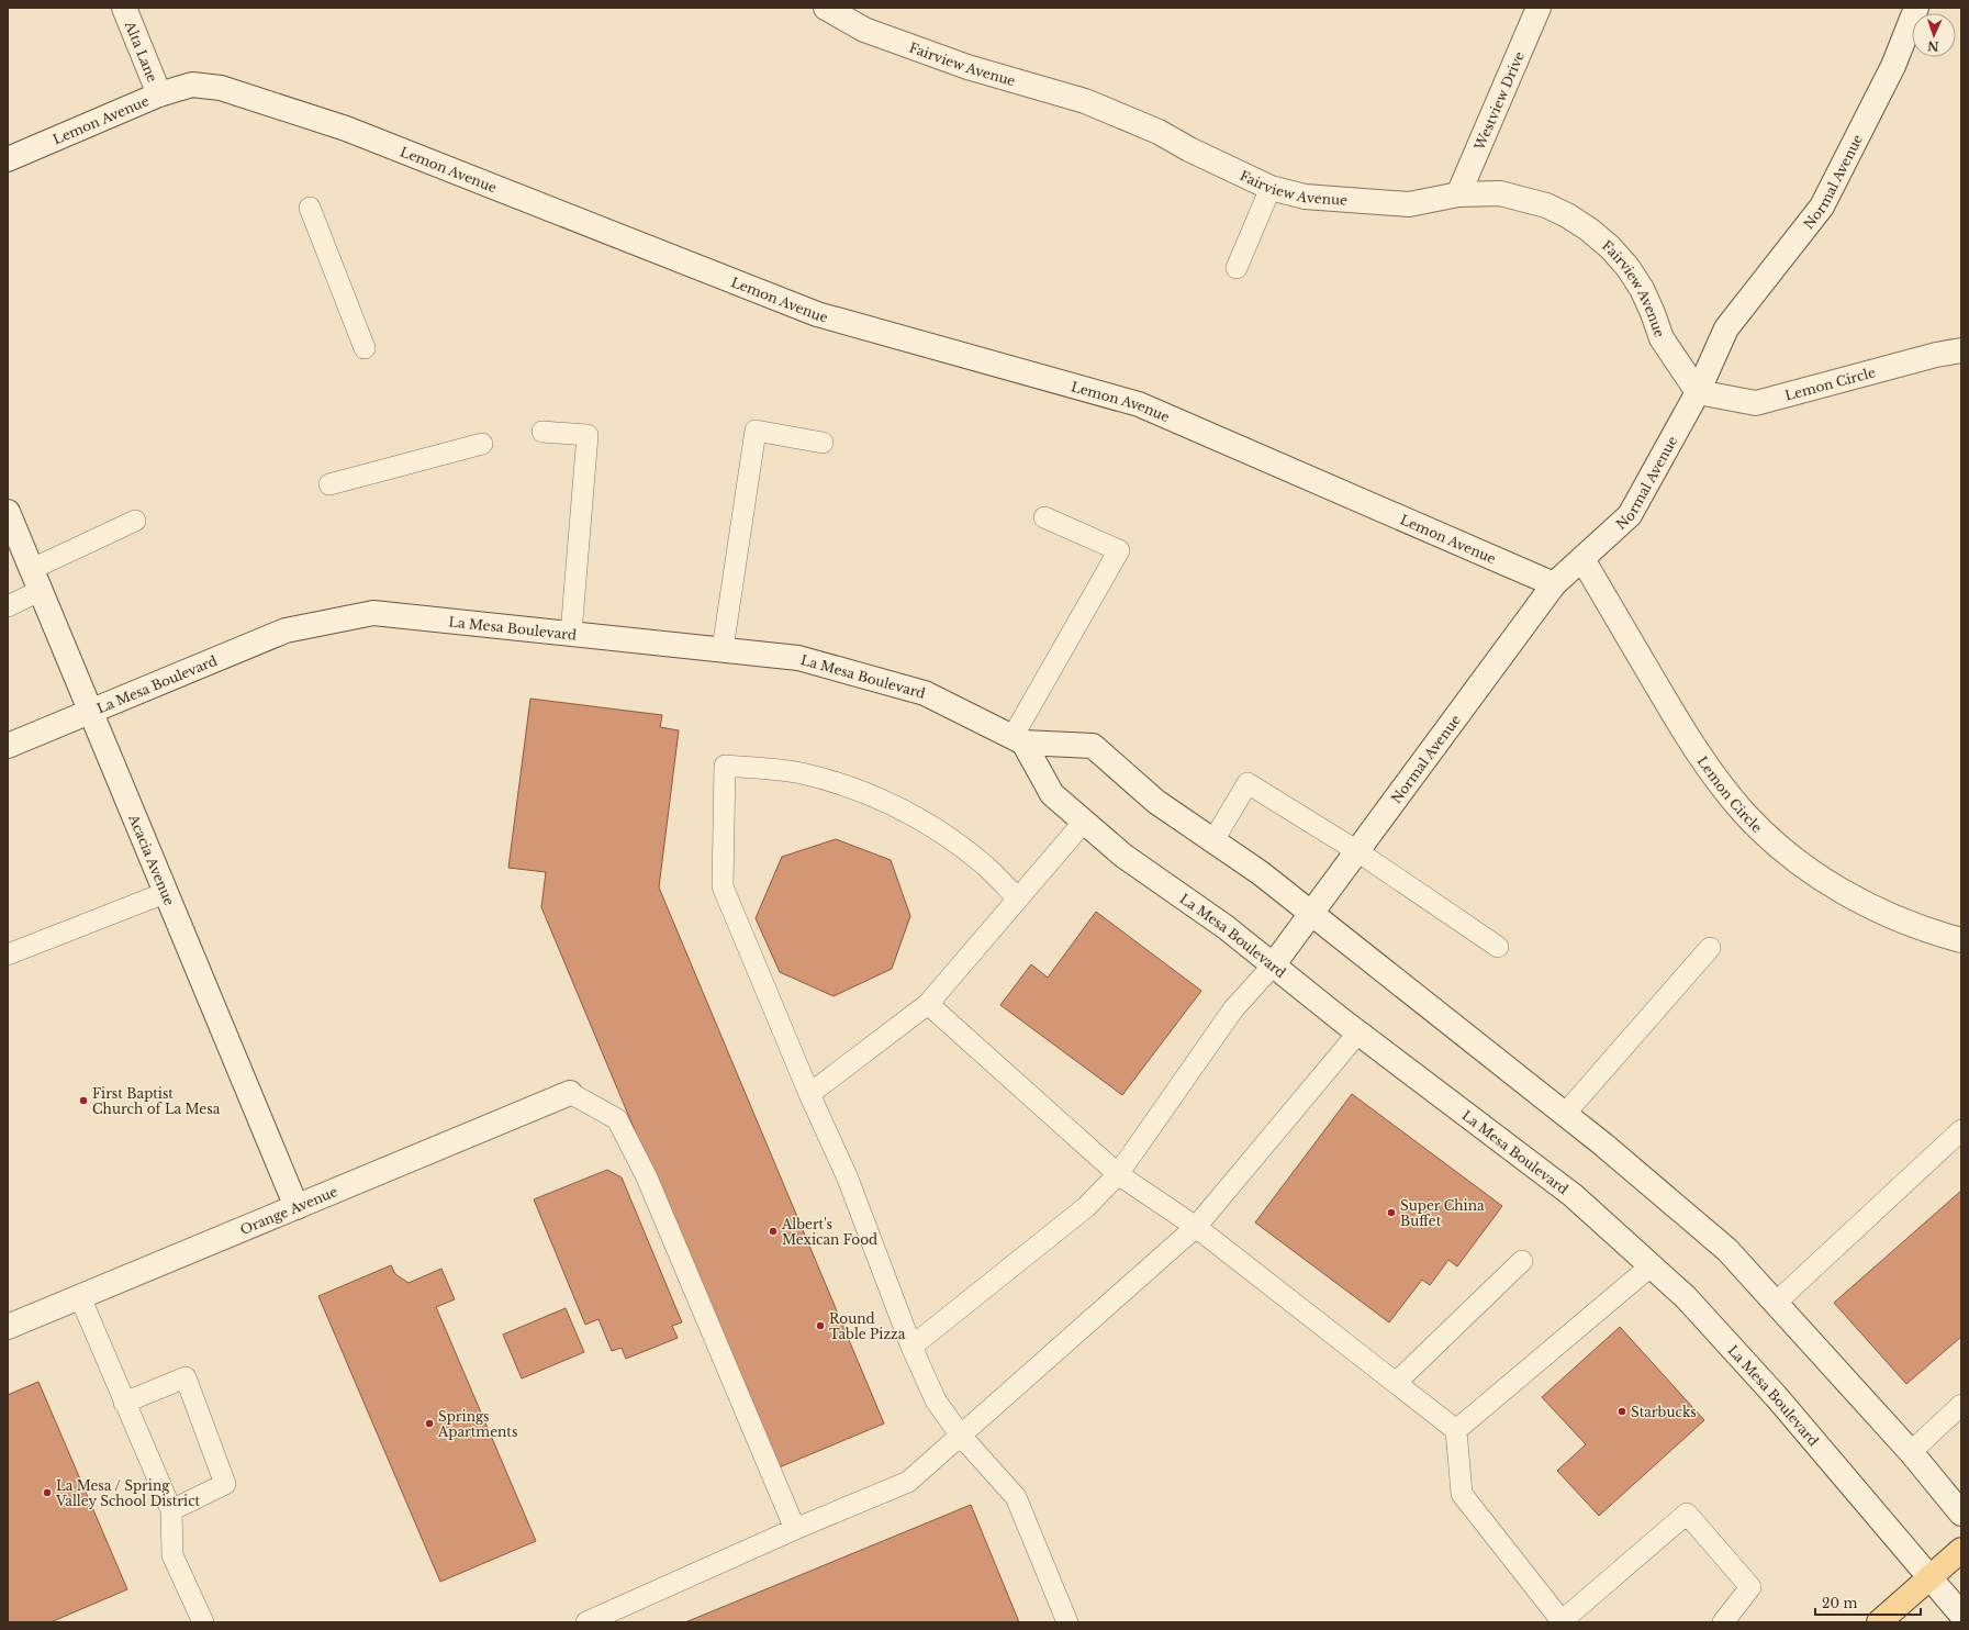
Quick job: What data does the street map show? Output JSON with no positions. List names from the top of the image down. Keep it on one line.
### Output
{"streets":{"street":["Alta Lane","Fairview Avenue","Westview Drive","Lemon Avenue","Normal Avenue","Lemon Circle","La Mesa Boulevard","Acacia Avenue","Orange Avenue"]},"crossings":[["Alta Lane","Lemon Avenue"],["Fairview Avenue","Westview Drive"],["Fairview Avenue","Normal Avenue"],["Fairview Avenue","Lemon Circle"],["Lemon Avenue","Normal Avenue"],["Normal Avenue","Lemon Circle"],["Normal Avenue","La Mesa Boulevard"],["La Mesa Boulevard","Acacia Avenue"],["Acacia Avenue","Orange Avenue"]],"places":["First Baptist Church of La Mesa","Super China Buffet","Albert's Mexican Food","Round Table Pizza","Starbucks","Springs Apartments","La Mesa / Spring Valley School District"],"scale_bar":"20 m","north":"bottom"}
